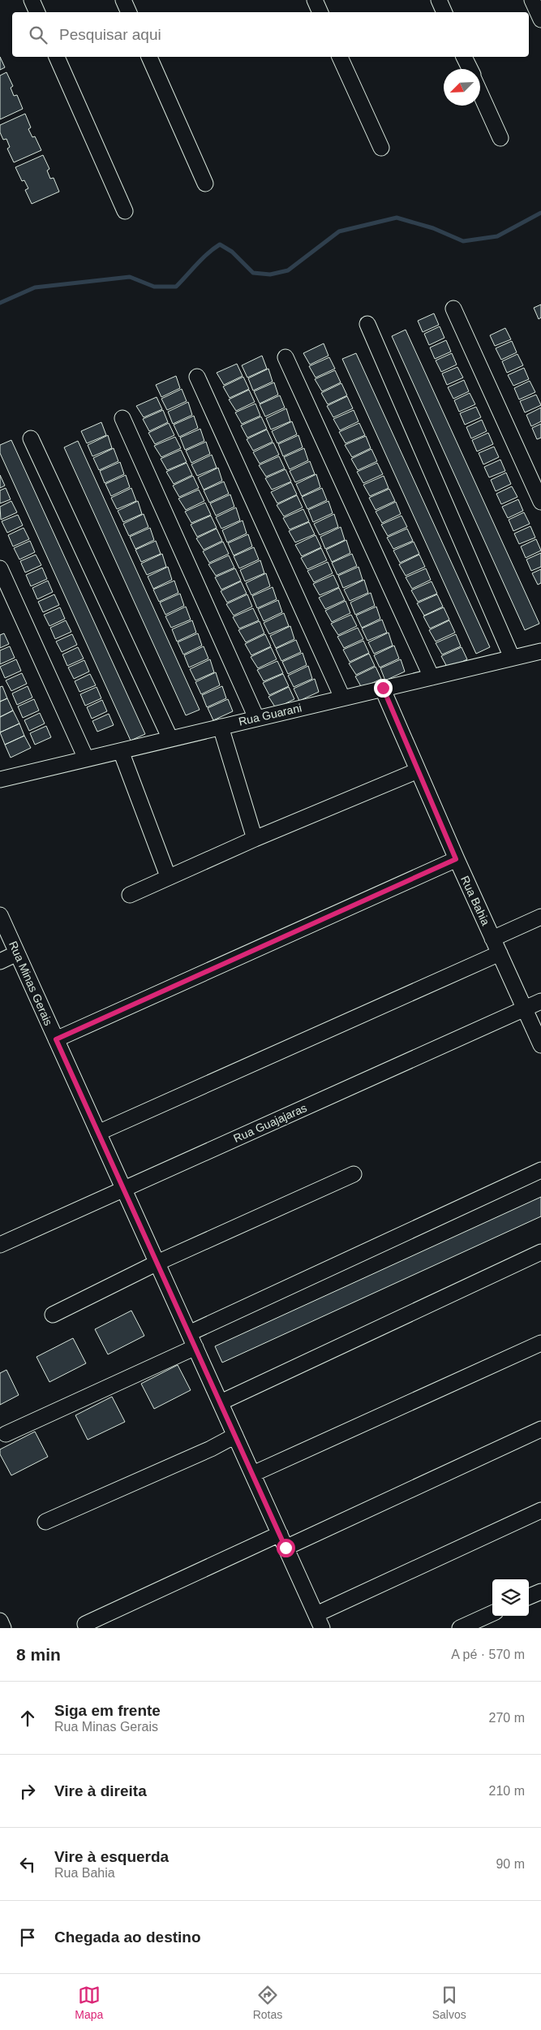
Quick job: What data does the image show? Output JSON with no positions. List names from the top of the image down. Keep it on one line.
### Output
{"streets":{"street":["Rua Guarani","Rua Bahia","Rua Minas Gerais","Rua Guajajaras"]},"crossings":[["Rua Guarani","Rua Bahia"],["Rua Bahia","Rua Guajajaras"],["Rua Minas Gerais","Rua Guajajaras"]],"north":"bottom left","page":{"search":"Pesquisar aqui","heading":["8 min","A pé · 570 m"],"list":[["Siga em frente","Rua Minas Gerais","270 m"],["Vire à direita","210 m"],["Vire à esquerda","Rua Bahia","90 m"],"Chegada ao destino"],"nav":["Mapa","Rotas","Salvos"]}}
